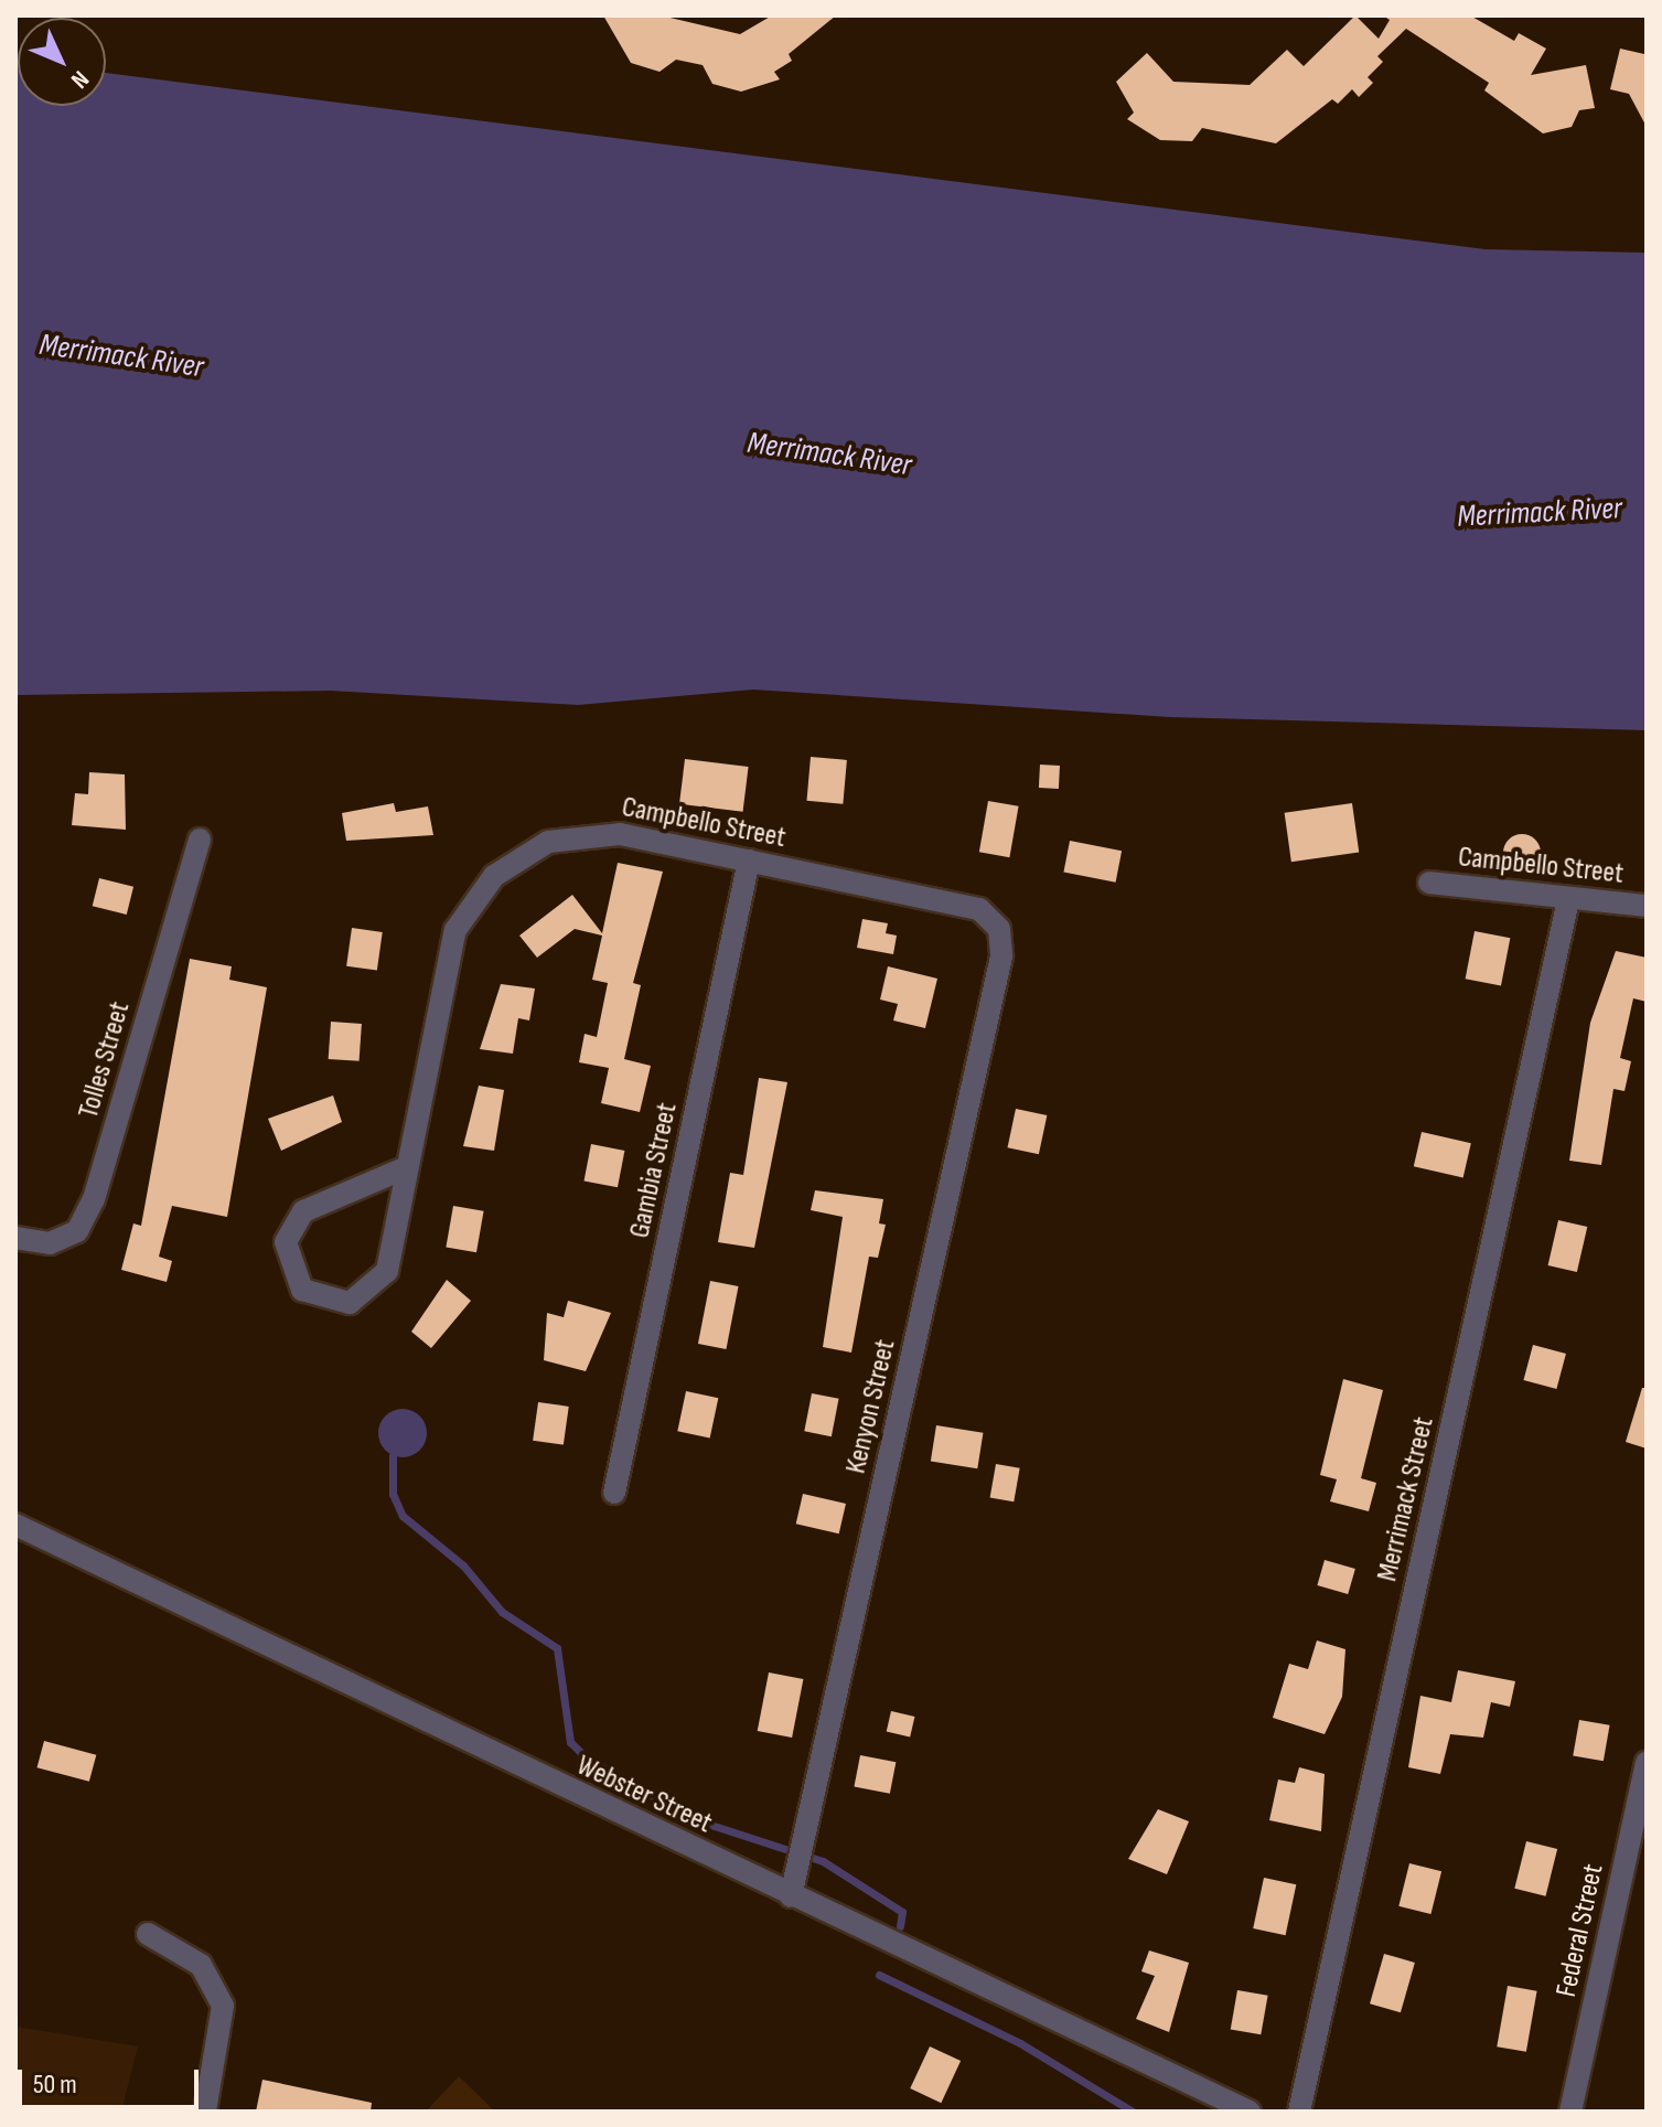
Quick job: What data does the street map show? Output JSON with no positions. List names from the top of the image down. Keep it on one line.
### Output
{"streets":{"street":["Campbello Street","Tolles Street","Gambia Street","Kenyon Street","Merrimack Street","Webster Street","Federal Street"]},"crossings":[["Campbello Street","Gambia Street"],["Campbello Street","Kenyon Street"],["Campbello Street","Merrimack Street"],["Kenyon Street","Webster Street"]],"water":["Merrimack River"],"scale_bar":"50 m","north":"bottom right"}
